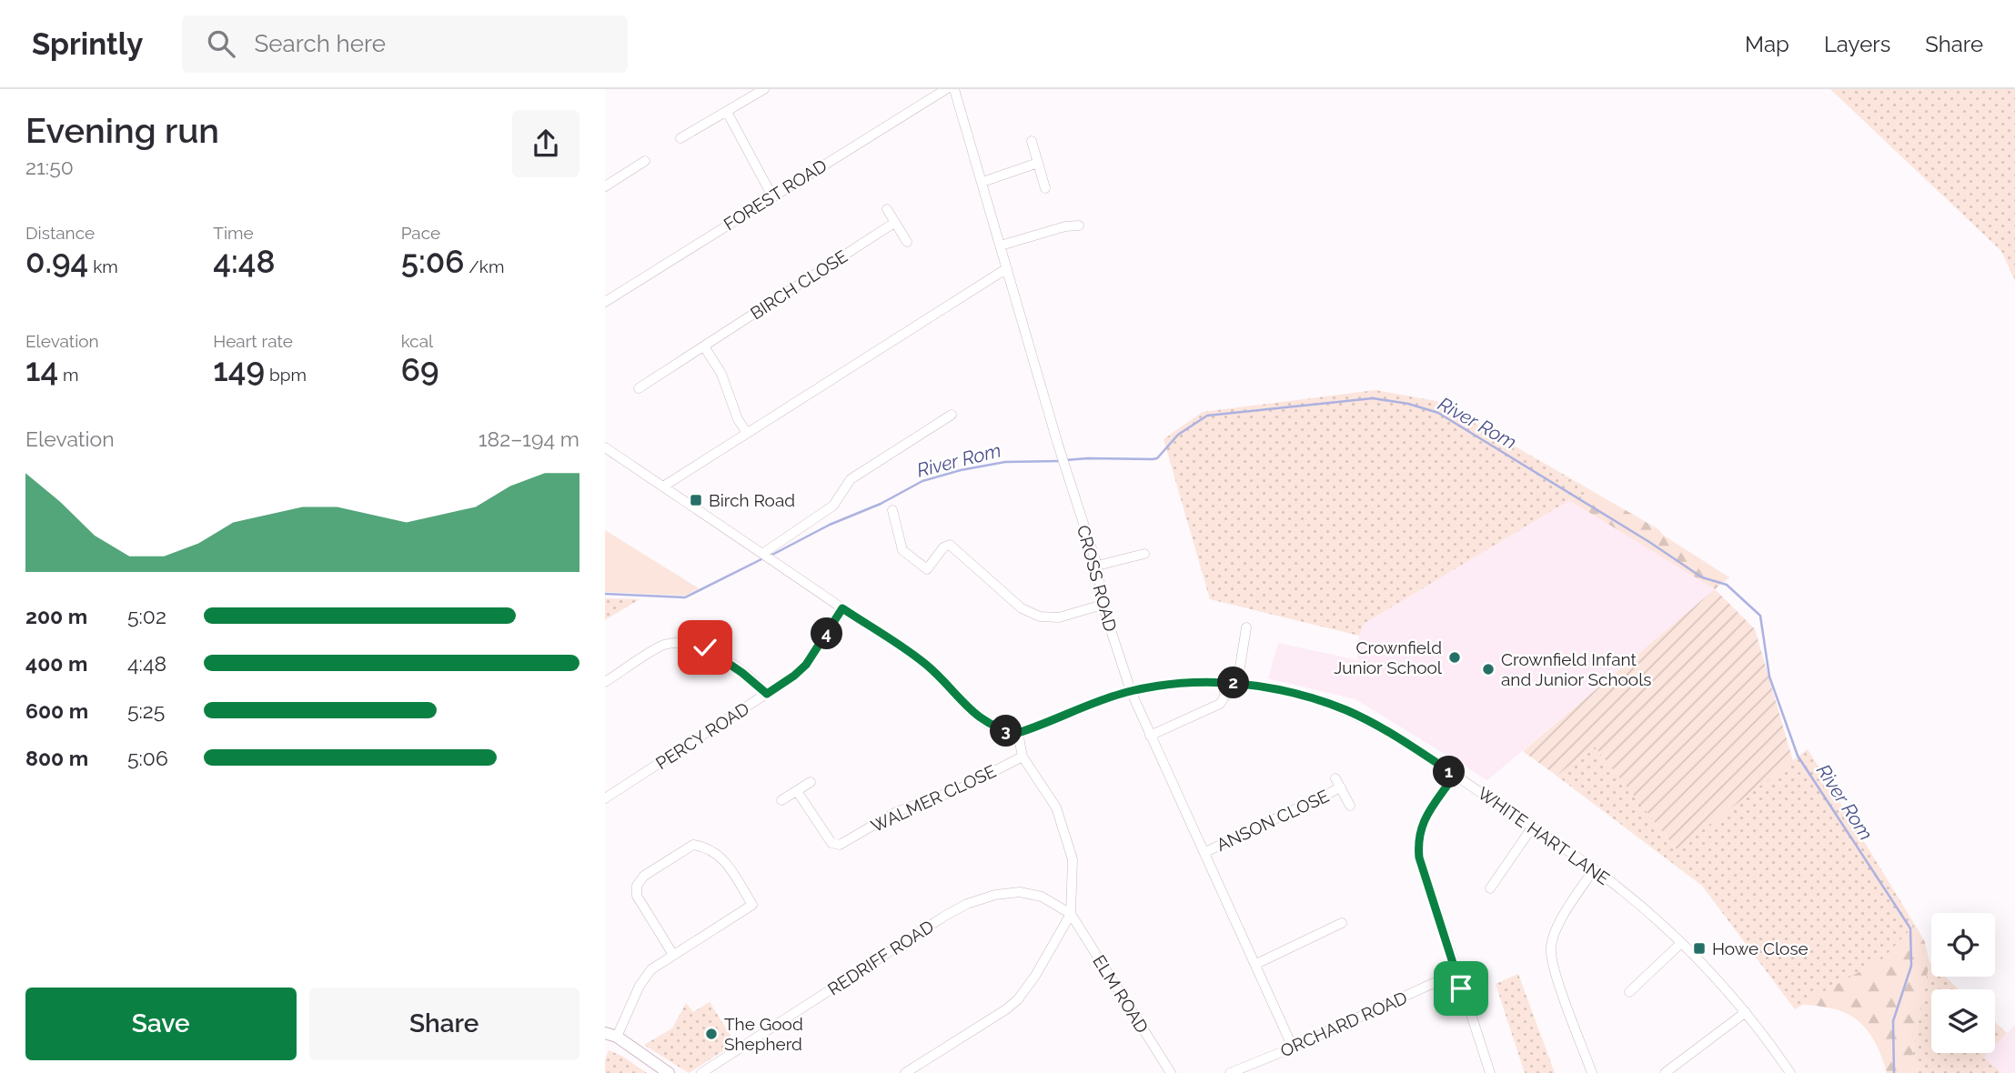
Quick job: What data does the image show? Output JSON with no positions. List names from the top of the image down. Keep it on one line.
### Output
{"streets":{"street":["FOREST ROAD","BIRCH CLOSE","CROSS ROAD","PERCY ROAD","WALMER CLOSE","ANSON CLOSE","WHITE HART LANE","REDRIFF ROAD","ELM ROAD","ORCHARD ROAD"]},"crossings":[["CROSS ROAD","ANSON CLOSE"],["CROSS ROAD","WHITE HART LANE"],["CROSS ROAD","ORCHARD ROAD"],["REDRIFF ROAD","ELM ROAD"]],"water":["River Rom"],"places":{"transit":["Birch Road","Howe Close"],"other":["Crownfield Junior School","Crownfield Infant and Junior Schools","The Good Shepherd"]},"page":{"header":"Sprintly","search":"Search here","nav":["Map","Layers","Share"],"heading":["Evening run","21:50"],"stats":[["Distance","0.94 km"],["Time","4:48"],["Pace","5:06 /km"],["Elevation","14 m"],["Heart rate","149 bpm"],["kcal","69"]],"chart":["Elevation","182–194 m"],"list":[{"name":"200 m","note":"5:02"},{"name":"400 m","note":"4:48"},{"name":"600 m","note":"5:25"},{"name":"800 m","note":"5:06"}],"pins":["4","2","3","1"],"buttons":["Save","Share"]}}
